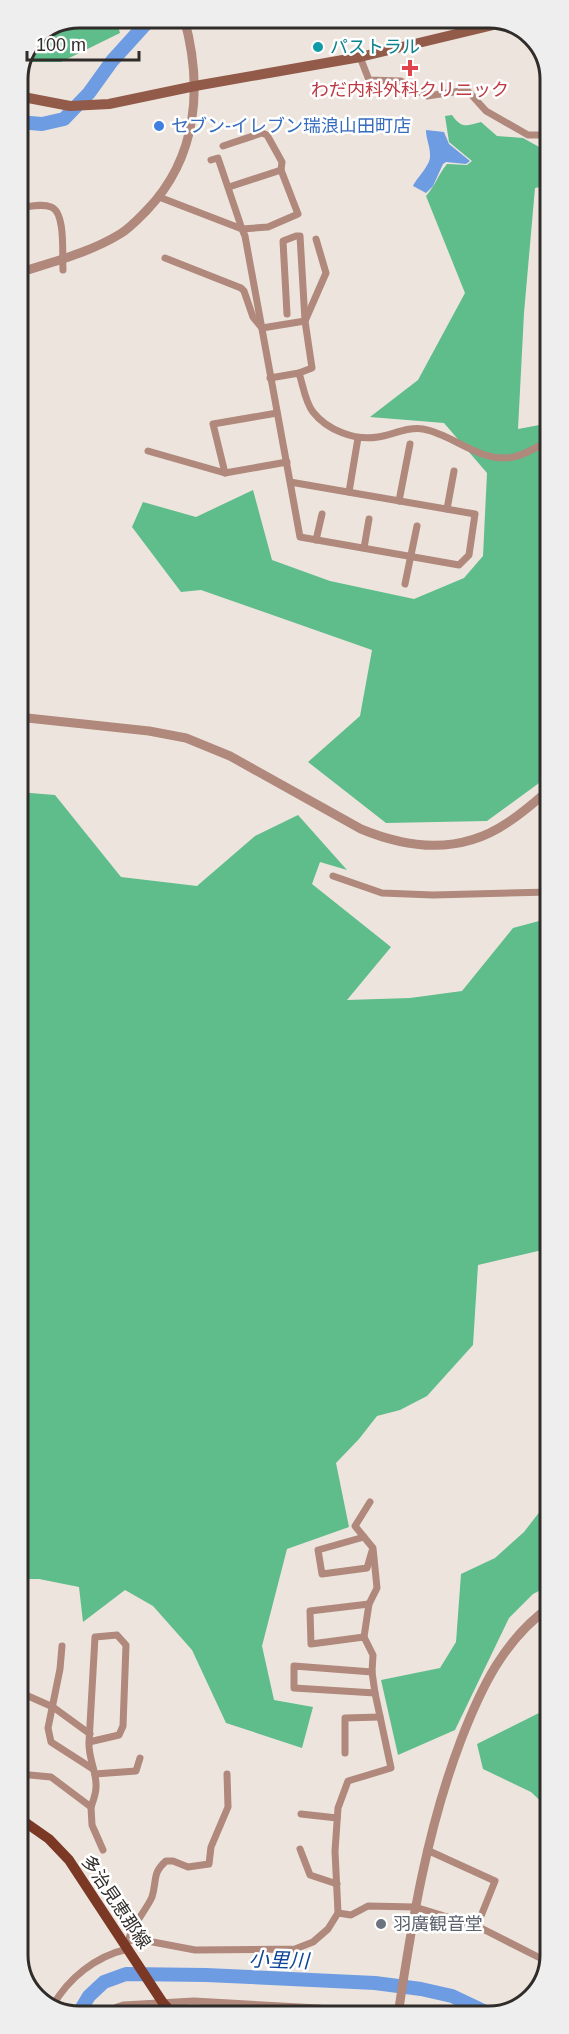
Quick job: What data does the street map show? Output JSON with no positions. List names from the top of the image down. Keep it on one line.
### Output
{"streets":{"main road":["多治見恵那線"]},"water":["小里川"],"places":{"other":["パストラル","セブン-イレブン瑞浪山田町店","羽廣観音堂"],"health":["わだ内科外科クリニック"]},"scale_bar":"100 m"}
